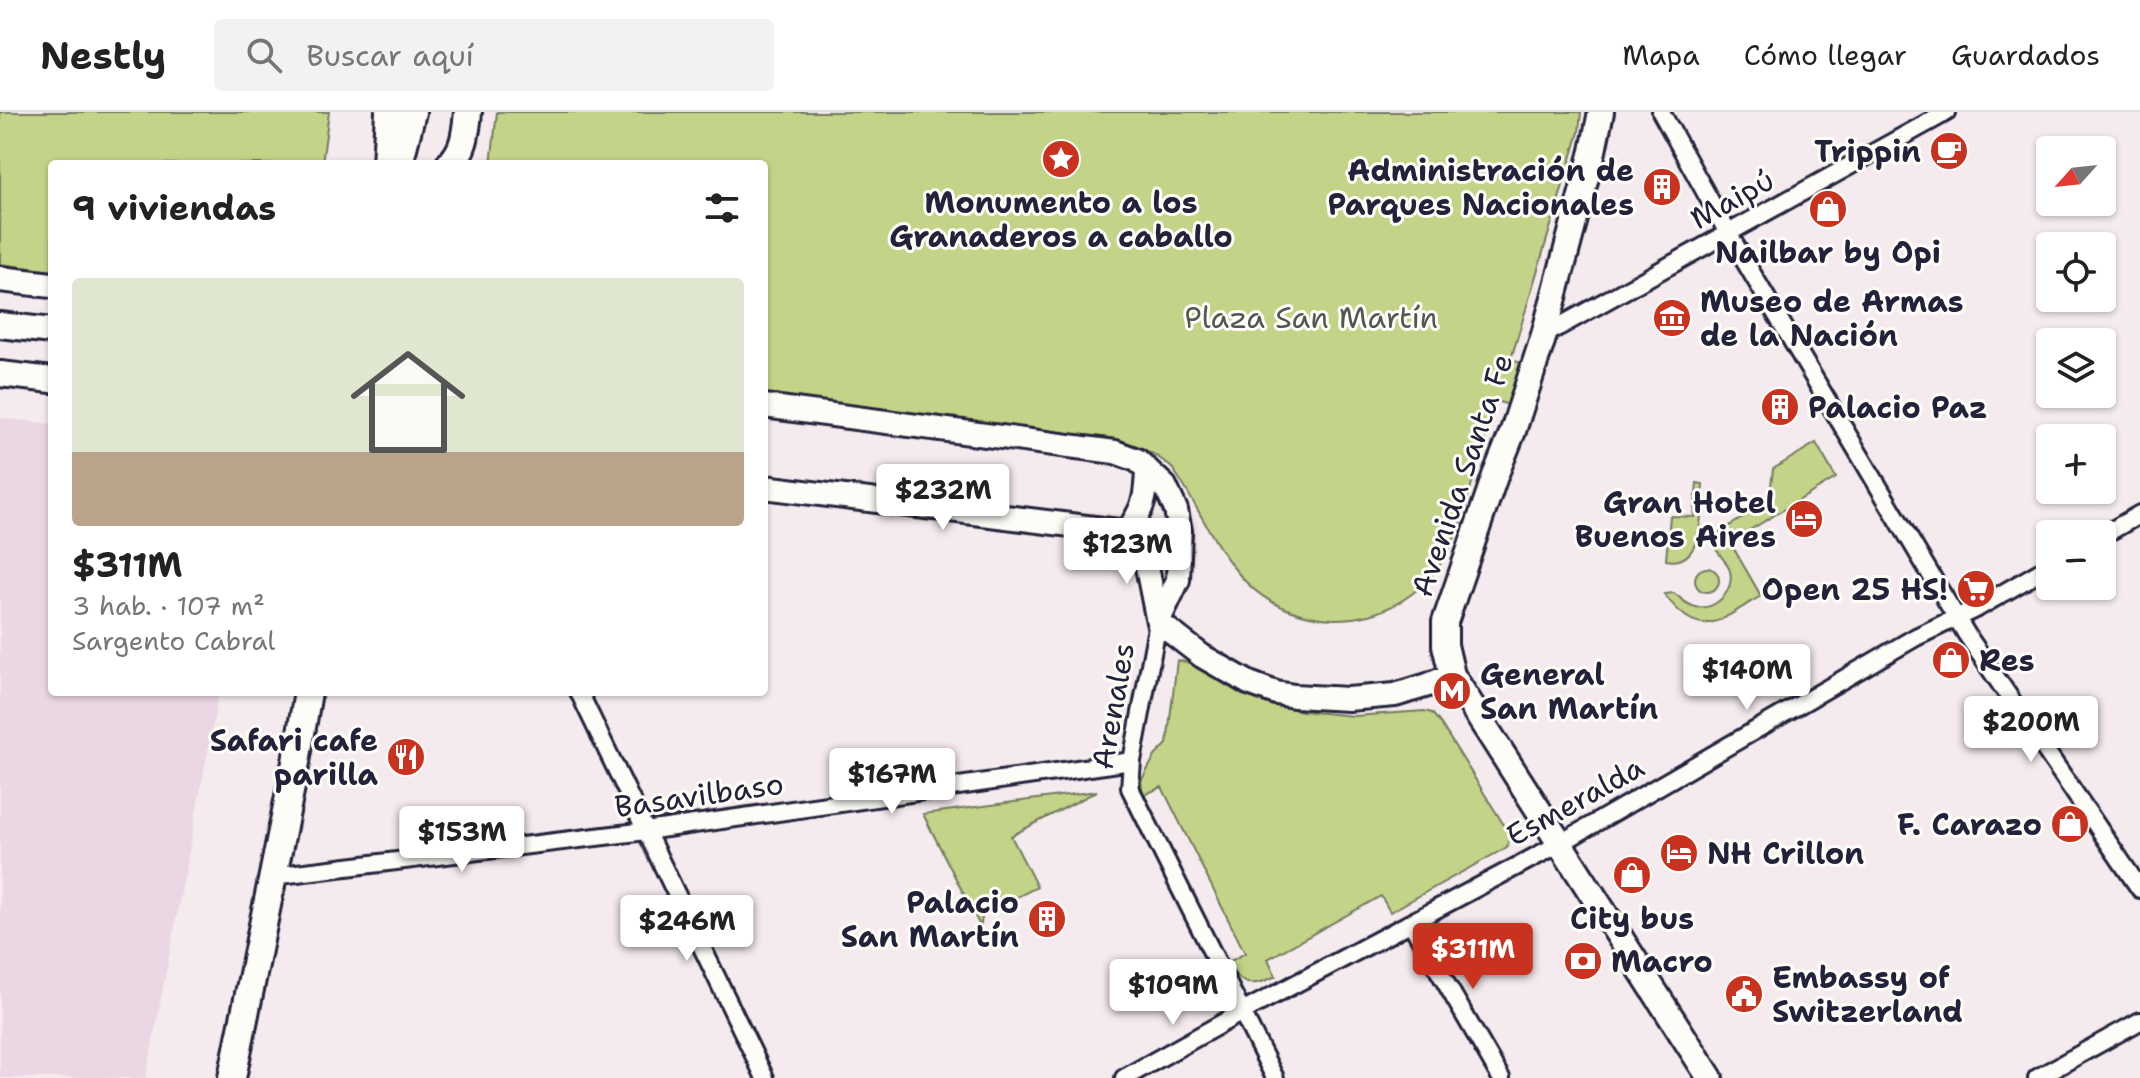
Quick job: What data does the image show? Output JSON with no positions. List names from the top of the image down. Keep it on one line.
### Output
{"streets":{"main road":["Avenida Santa Fe"],"street":["Maipú","Arenales","Basavilbaso","Esmeralda"]},"crossings":[["Maipú","Avenida Santa Fe"],["Avenida Santa Fe","Esmeralda"],["Arenales","Basavilbaso"],["Arenales","Esmeralda"]],"parks":["Plaza San Martín"],"places":{"cafe":["Trippin"],"place":["Monumento a los Granaderos a caballo"],"building":["Administración de Parques Nacionales","Palacio Paz","Palacio San Martín"],"shop":["Nailbar by Opi","Res","F. Carazo","City bus"],"museum":["Museo de Armas de la Nación"],"hotel":["Gran Hotel Buenos Aires","NH Crillon"],"supermarket":["Open 25 HS!"],"metro station":["General San Martín"],"restaurant":["Safari cafe parilla"],"bank":["Macro"],"public building":["Embassy of Switzerland"]},"north":"bottom left","page":{"header":"Nestly","search":"Buscar aquí","nav":["Mapa","Cómo llegar","Guardados"],"map_buttons":["+","−"],"heading":"9 viviendas","list":[{"name":"$311M","note":"3 hab. · 107 m² · Sargento Cabral"}],"price":["$232M","$123M","$140M","$200M","$167M","$153M","$246M","$311M","$109M"]}}
